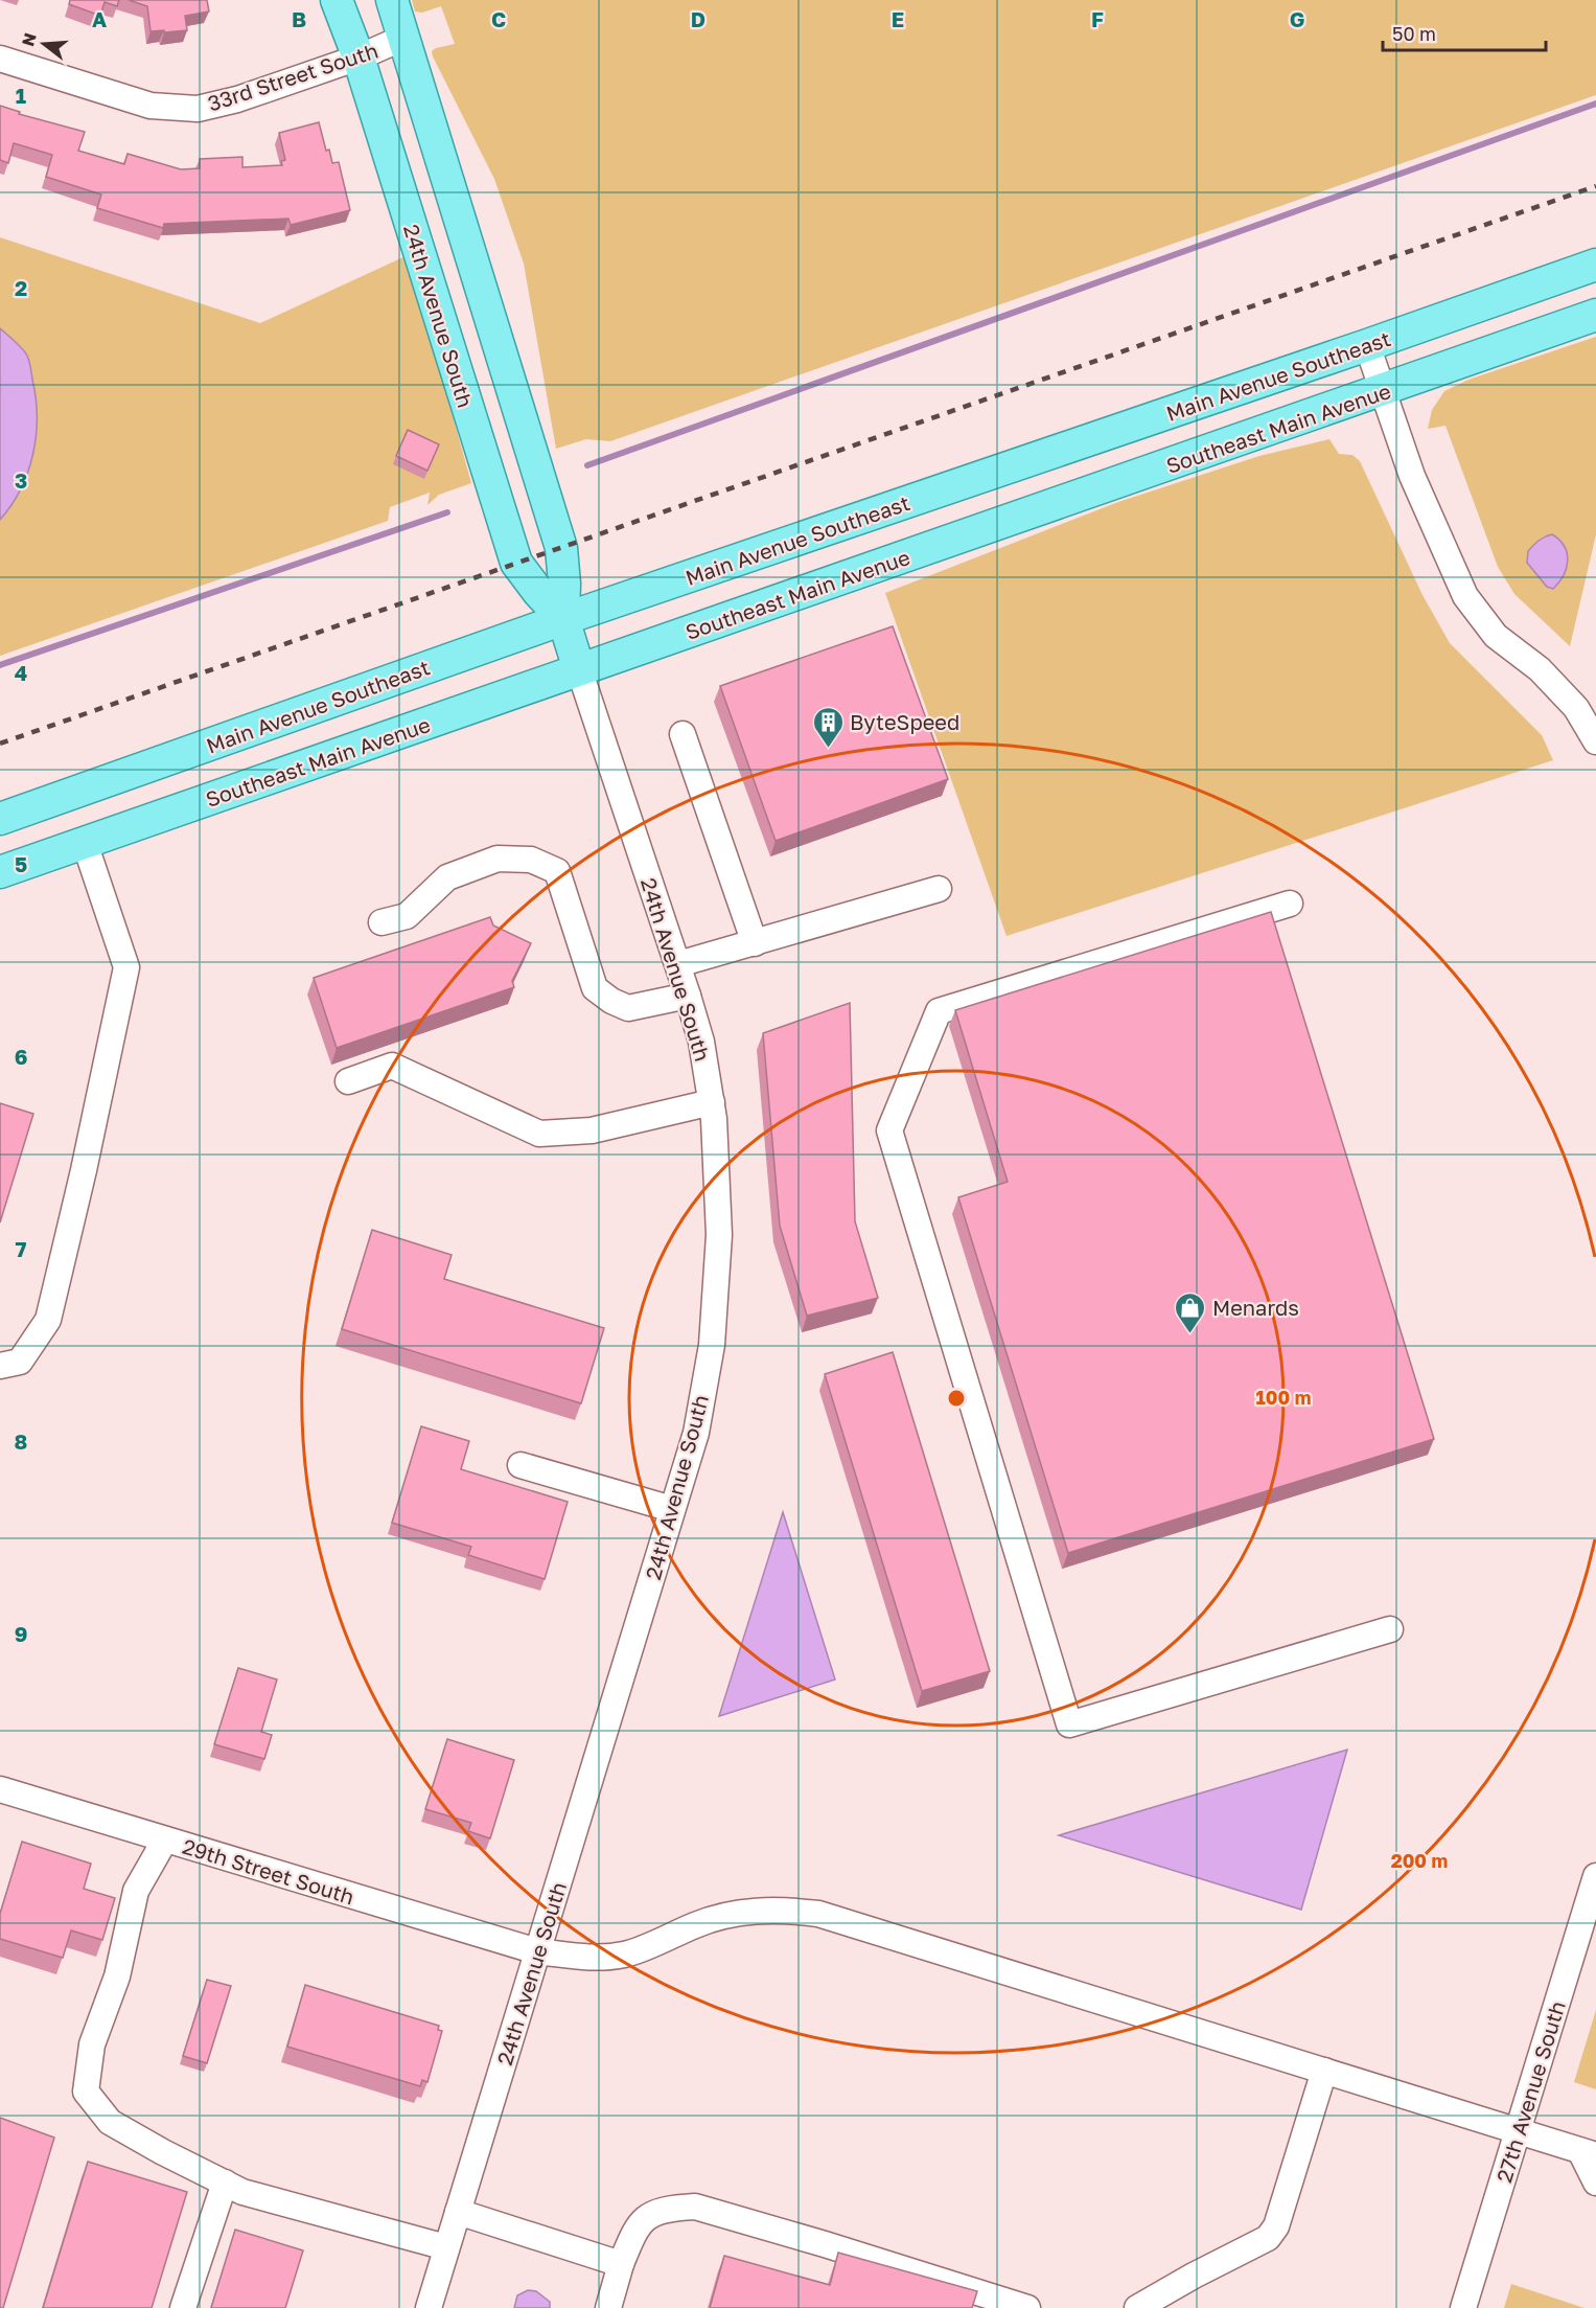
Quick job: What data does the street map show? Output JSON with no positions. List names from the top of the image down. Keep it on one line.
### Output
{"streets":{"main road":["24th Avenue South","Main Avenue Southeast","Southeast Main Avenue"],"street":["33rd Street South","29th Street South","27th Avenue South"]},"crossings":[["33rd Street South","24th Avenue South"],["24th Avenue South","Main Avenue Southeast"],["24th Avenue South","Southeast Main Avenue"],["24th Avenue South","29th Street South"],["29th Street South","27th Avenue South"]],"places":{"building":["ByteSpeed"],"shop":["Menards"]},"scale_bar":"50 m","north":"left","grid":{"columns":["A","B","C","D","E","F","G"],"rows":["1","2","3","4","5","6","7","8","9"]},"rings":["100 m","200 m"]}
